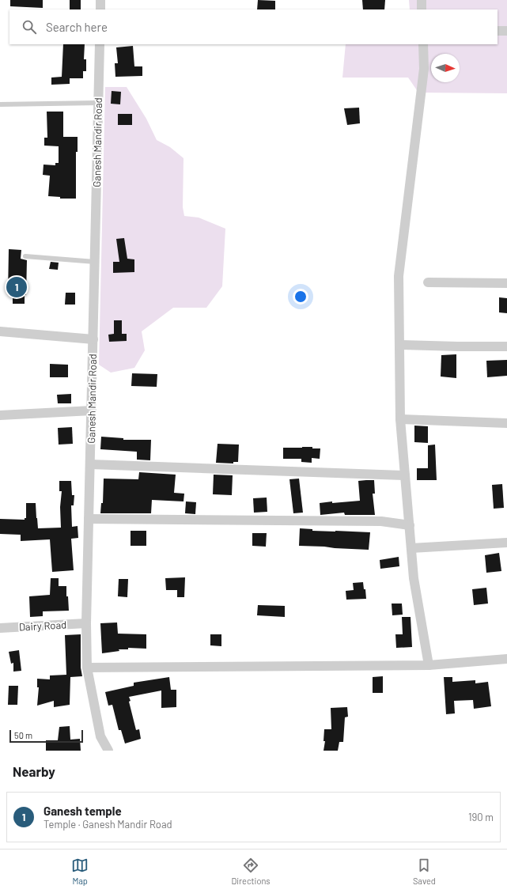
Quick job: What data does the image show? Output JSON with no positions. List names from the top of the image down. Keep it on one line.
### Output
{"streets":{"street":["Ganesh Mandir Road","Dairy Road"]},"crossings":[["Ganesh Mandir Road","Dairy Road"]],"scale_bar":"50 m","north":"right","page":{"search":"Search here","pins":"1","scale":"50 m","heading":"Nearby","list":[{"mark":"1","name":"Ganesh temple","note":"Temple · Ganesh Mandir Road","value":"190 m"}],"nav":["Map","Directions","Saved"]}}
